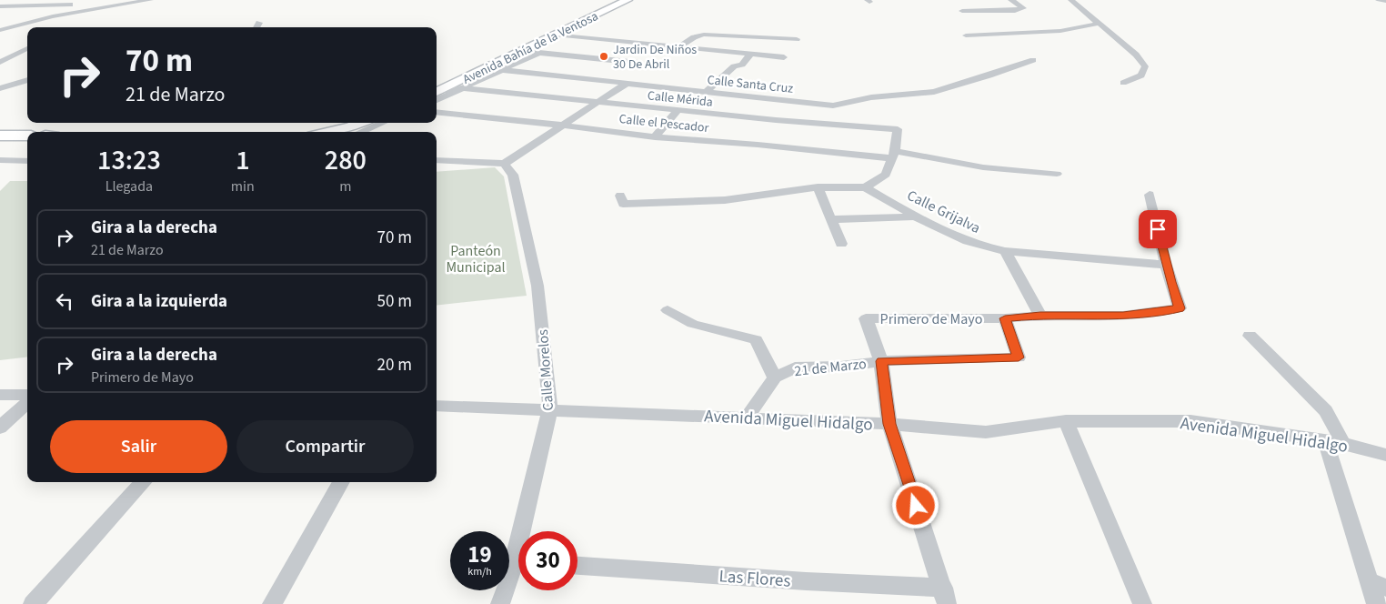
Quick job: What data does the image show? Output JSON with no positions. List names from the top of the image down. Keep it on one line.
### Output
{"streets":{"main road":["Avenida Bahía de la Ventosa"],"street":["Calle Santa Cruz","Calle Mérida","Calle el Pescador","Calle Grijalva","Primero de Mayo","21 de Marzo","Calle Morelos","Avenida Miguel Hidalgo","Las Flores"]},"crossings":[["Calle Mérida","Calle el Pescador"],["Calle Grijalva","Primero de Mayo"],["Primero de Mayo","21 de Marzo"],["21 de Marzo","Avenida Miguel Hidalgo"],["Calle Morelos","Avenida Miguel Hidalgo"]],"parks":["Panteón Municipal"],"places":["Jardin De Niños 30 De Abril"],"page":{"turn":["70 m","21 de Marzo"],"eta":["13:23","Llegada","1","min","280","m"],"list":[{"name":"Gira a la derecha","note":"21 de Marzo","value":"70 m"},{"name":"Gira a la izquierda","value":"50 m"},{"name":"Gira a la derecha","note":"Primero de Mayo","value":"20 m"}],"buttons":["Salir","Compartir"],"speed":"19 km/h","limit":"30"}}
